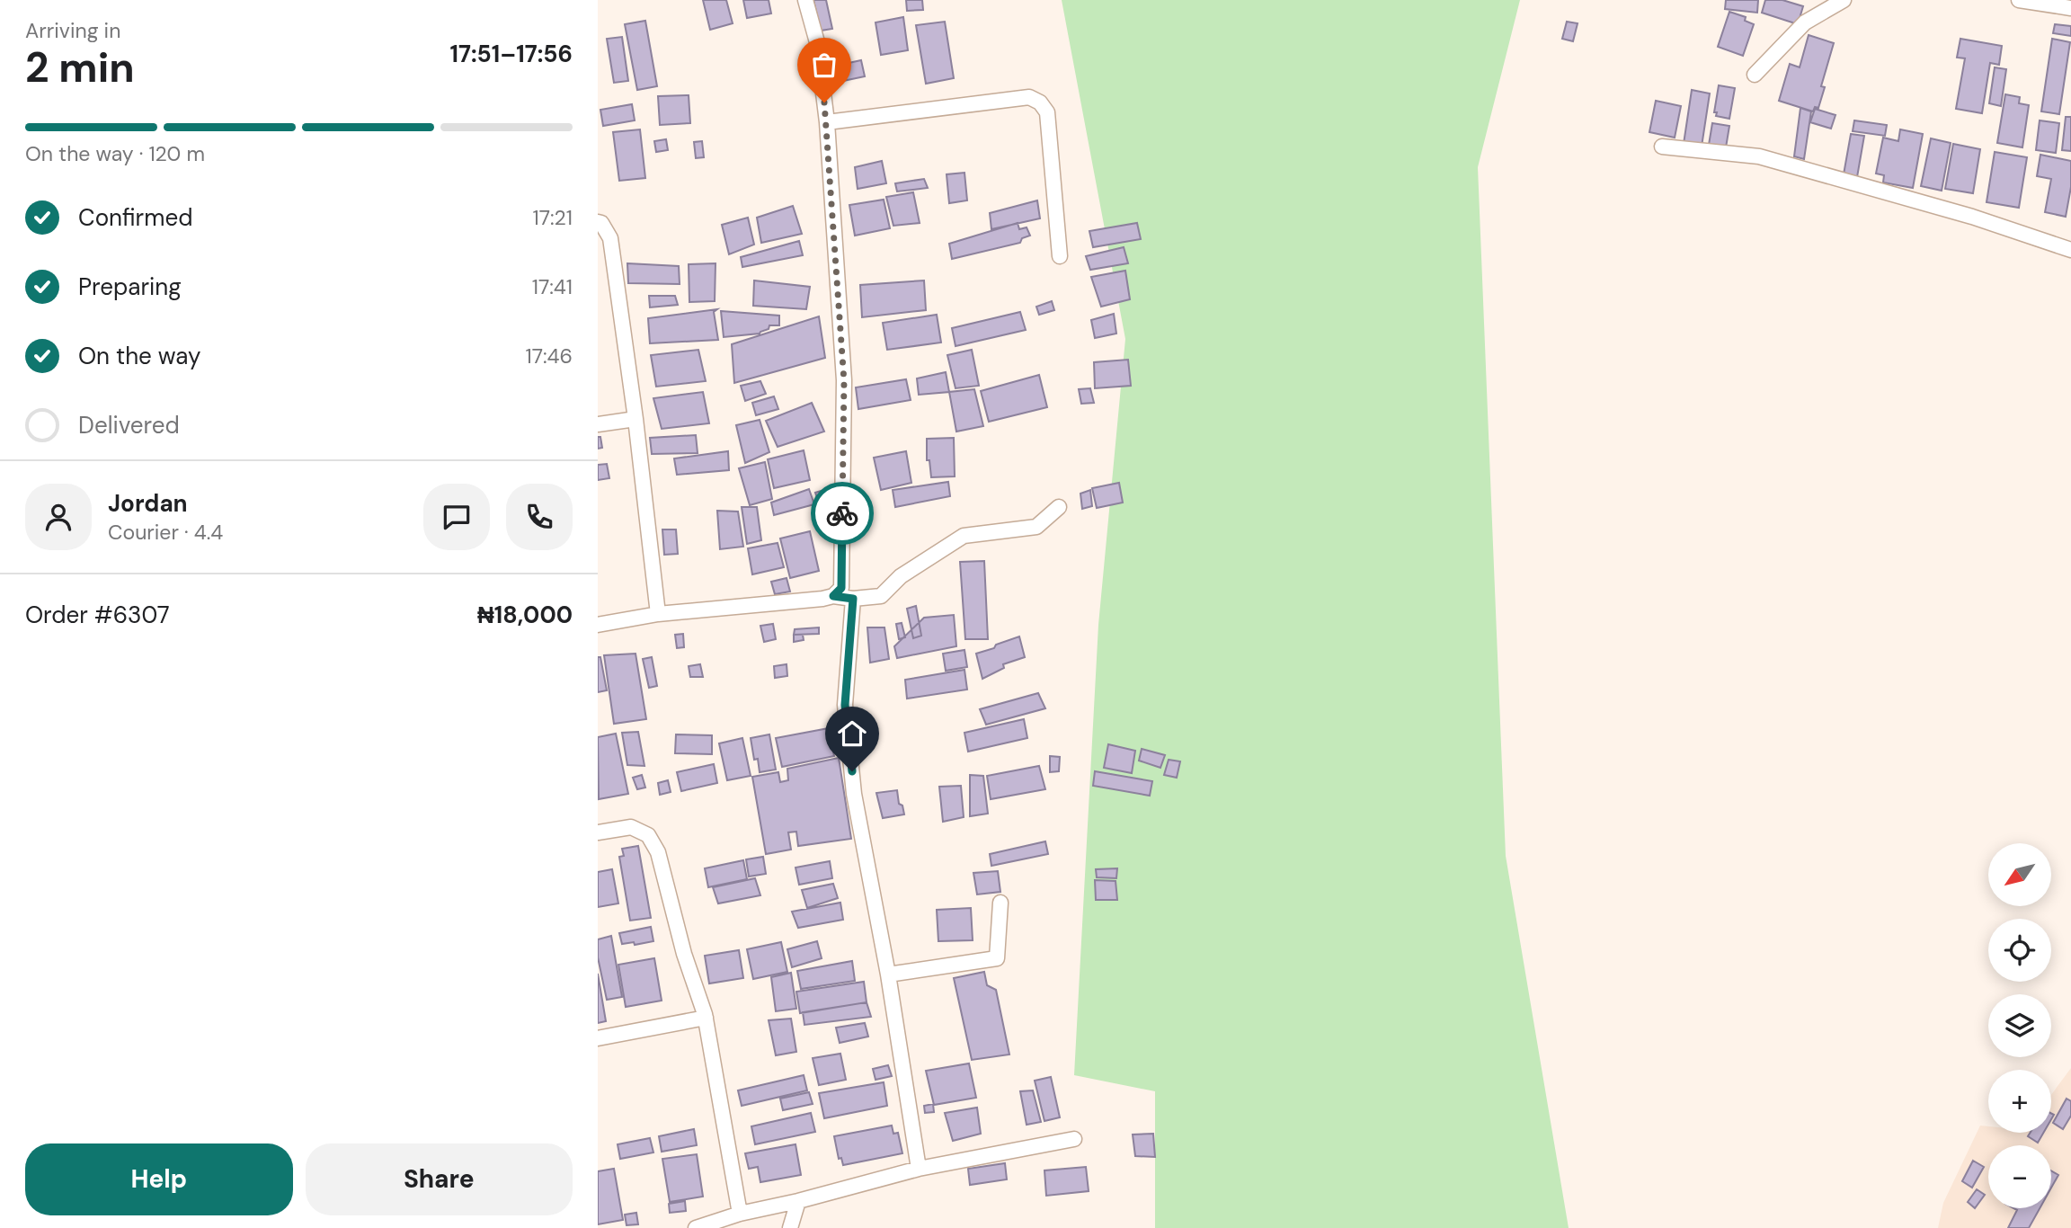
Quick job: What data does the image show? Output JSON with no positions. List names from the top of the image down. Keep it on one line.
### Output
{"north":"bottom left","page":{"heading":["2 min","Arriving in","17:51–17:56"],"panel":["Jordan","Courier · 4.4","Order #6307","₦18,000"],"bar":"On the way · 120 m","list":[["Confirmed","17:21"],["Preparing","17:41"],["On the way","17:46"],"Delivered"],"map_buttons":["+","−"],"buttons":["Help","Share"]}}
